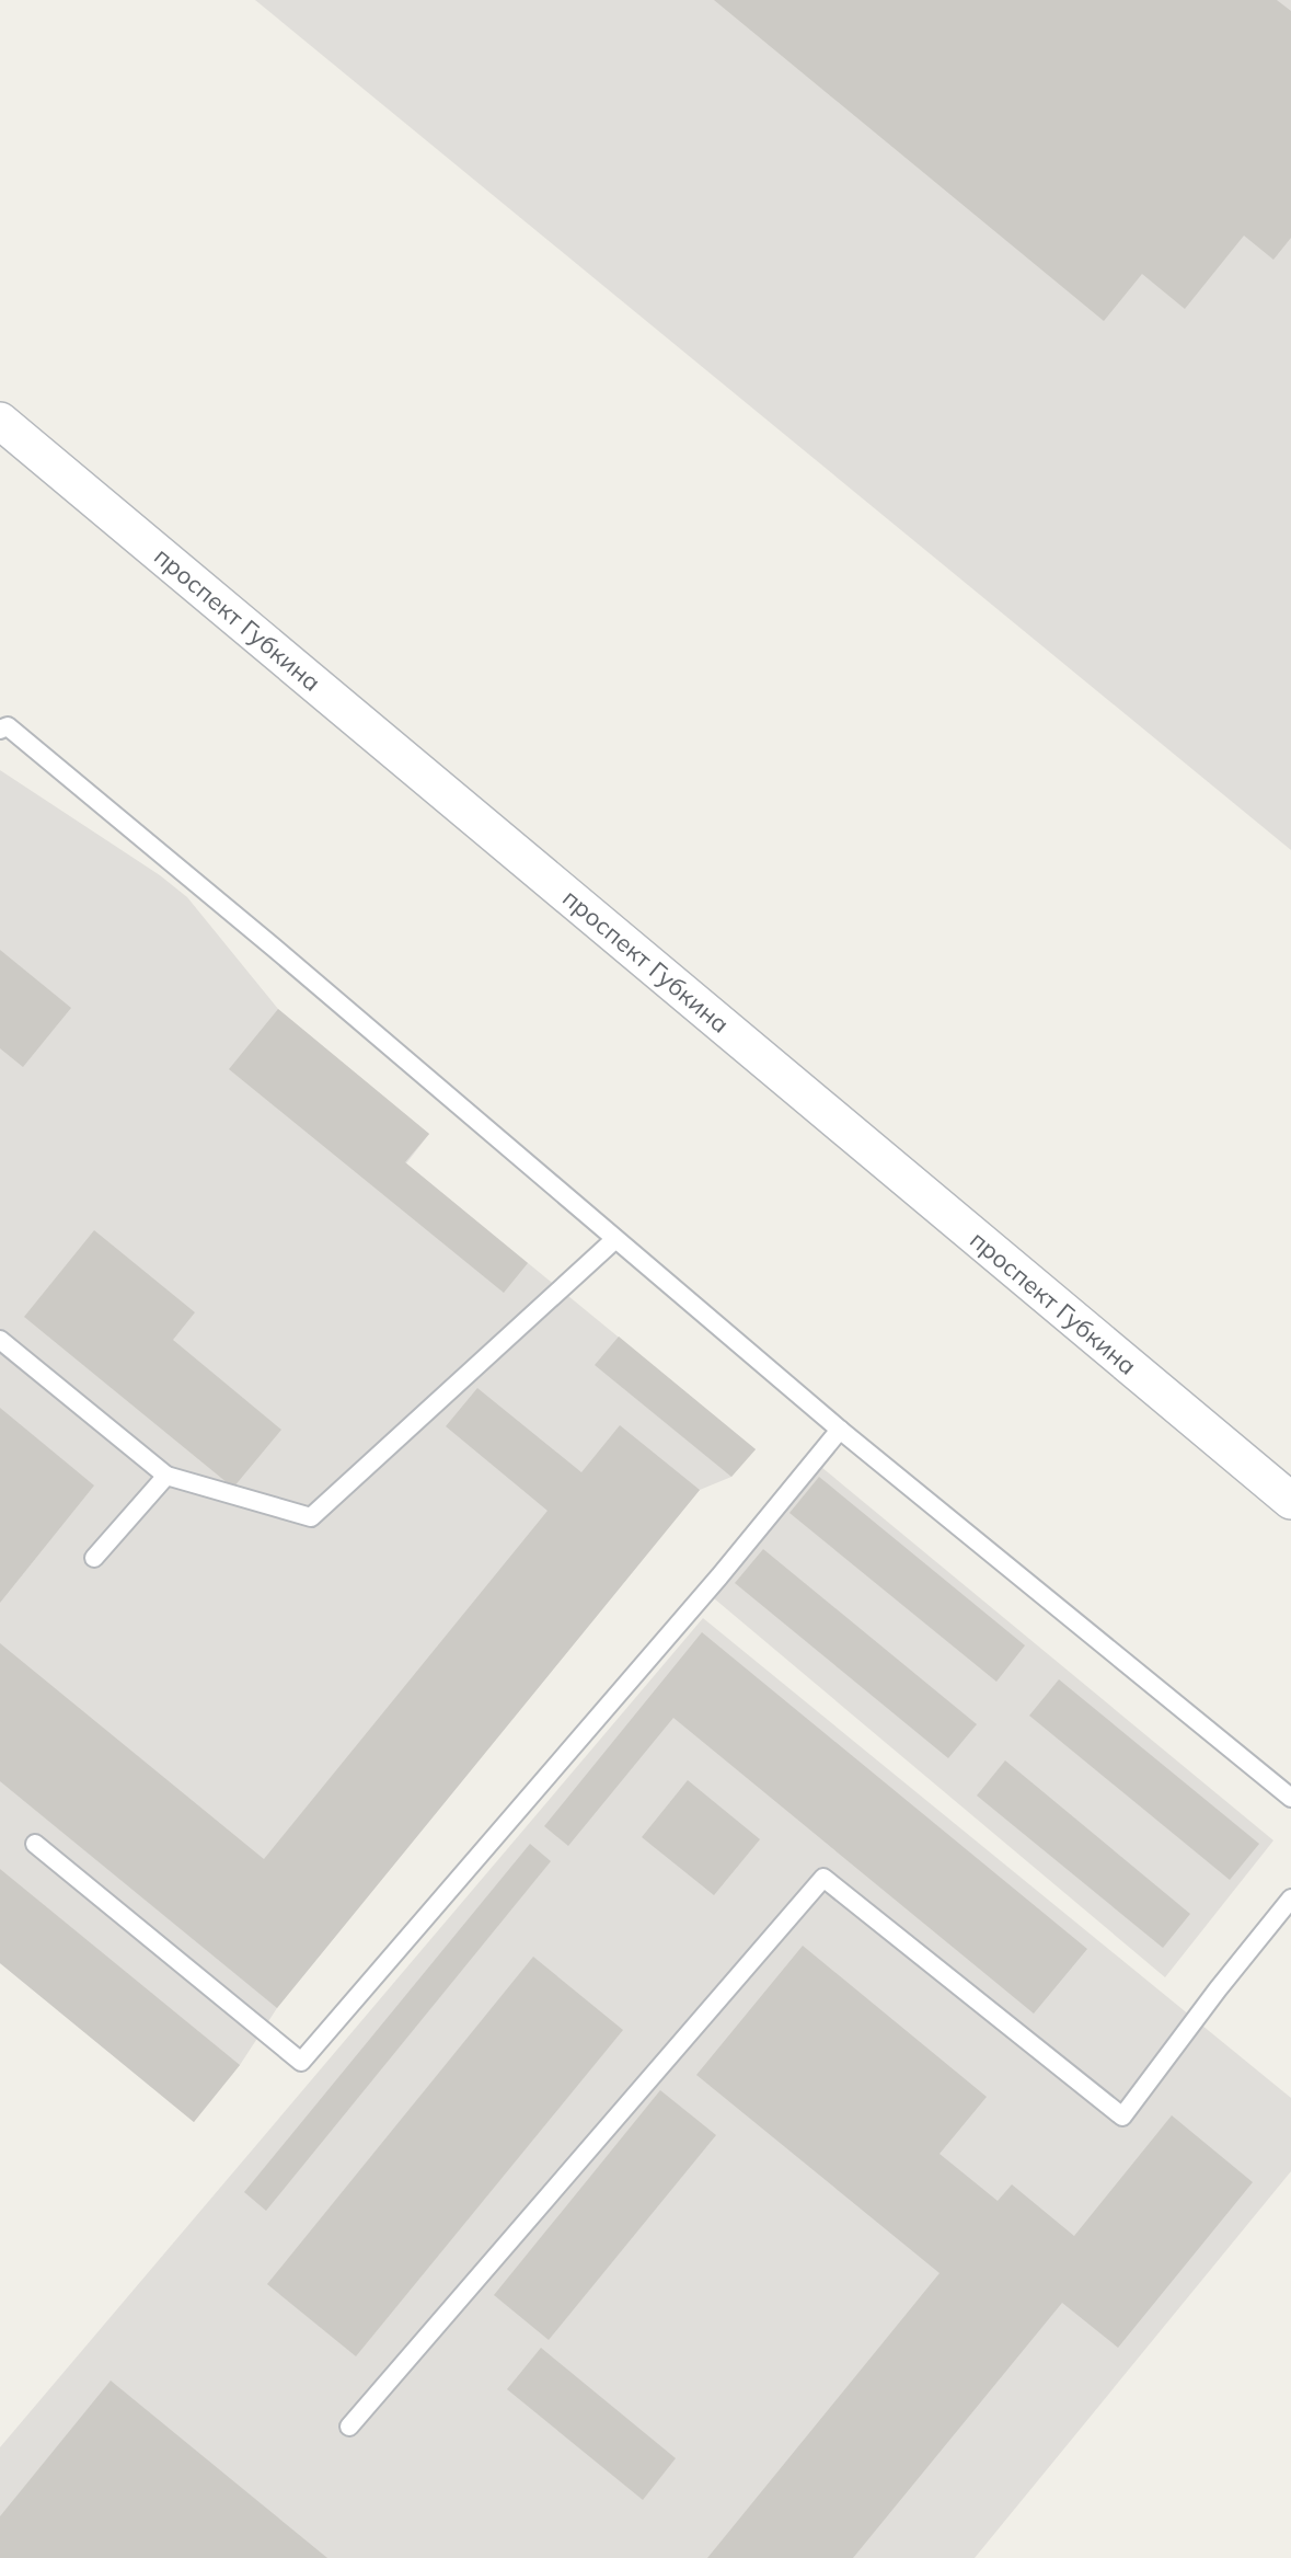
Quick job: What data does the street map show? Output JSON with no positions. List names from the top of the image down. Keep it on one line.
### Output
{"streets":{"street":["проспект Губкина"]}}
